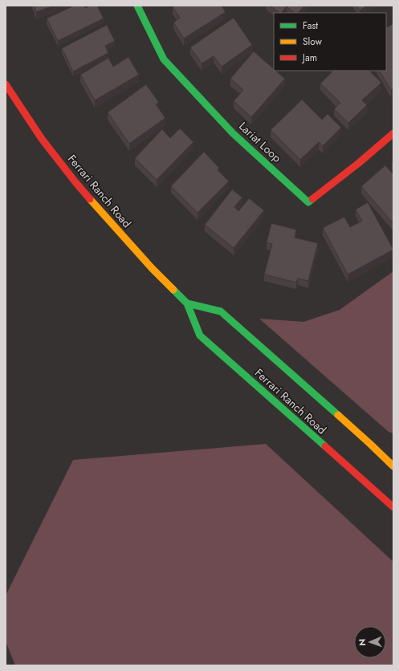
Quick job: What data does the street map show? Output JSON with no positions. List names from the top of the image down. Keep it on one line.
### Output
{"streets":{"main road":["Lariat Loop","Ferrari Ranch Road"]},"legend":["Fast","Slow","Jam"],"north":"left"}
